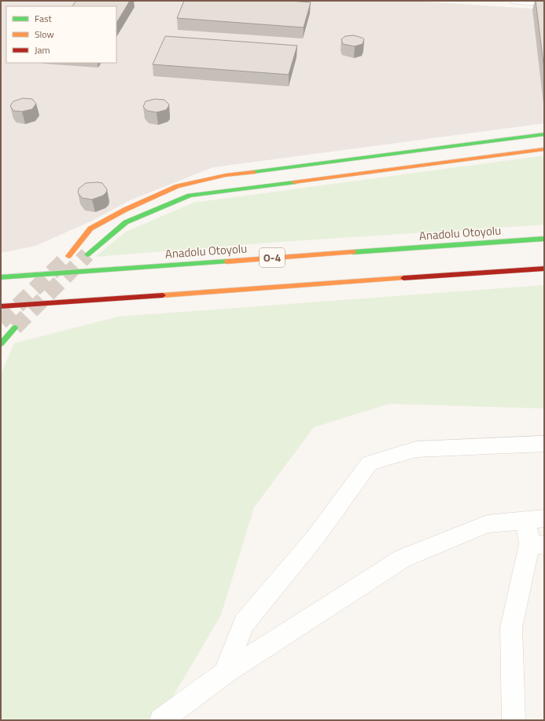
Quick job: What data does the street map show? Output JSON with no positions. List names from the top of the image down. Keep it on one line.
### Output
{"streets":{"main road":["Anadolu Otoyolu","O-4"]},"legend":["Fast","Slow","Jam"]}
